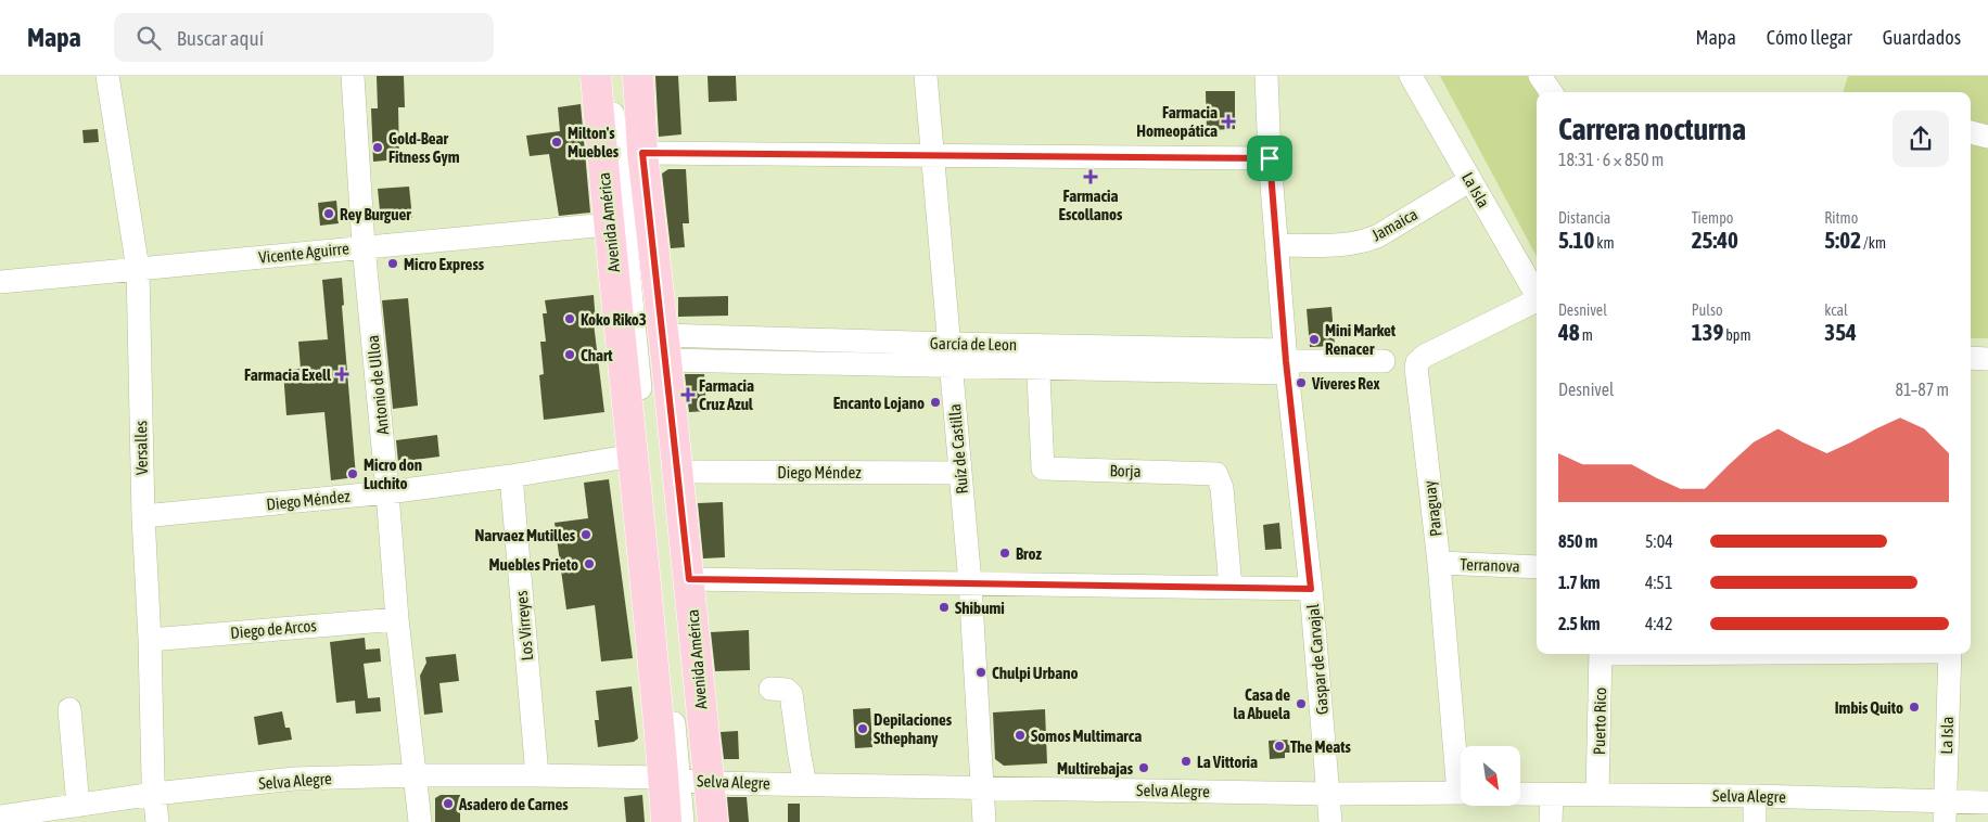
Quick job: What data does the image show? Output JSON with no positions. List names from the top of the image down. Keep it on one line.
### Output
{"streets":{"main road":["Avenida América"],"street":["La Isla","Jamaica","Vicente Aguirre","García de Leon","Antonio de Ulloa","Versalles","Ruíz de Castilla","Borja","Diego Méndez","Paraguay","Terranova","Los Virreyes","Diego de Arcos","Gaspar de Carvajal","Puerto Rico","Selva Alegre"]},"crossings":[["La Isla","Jamaica"],["La Isla","Selva Alegre"],["Avenida América","Vicente Aguirre"],["Avenida América","García de Leon"],["Avenida América","Diego Méndez"],["Avenida América","Selva Alegre"],["Jamaica","Gaspar de Carvajal"],["Vicente Aguirre","Antonio de Ulloa"],["Vicente Aguirre","Versalles"],["García de Leon","Ruíz de Castilla"],["García de Leon","Borja"],["García de Leon","Gaspar de Carvajal"],["Antonio de Ulloa","Diego Méndez"],["Antonio de Ulloa","Diego de Arcos"],["Antonio de Ulloa","Selva Alegre"],["Versalles","Diego Méndez"],["Versalles","Diego de Arcos"],["Versalles","Selva Alegre"],["Ruíz de Castilla","Diego Méndez"],["Ruíz de Castilla","Selva Alegre"],["Diego Méndez","Los Virreyes"],["Paraguay","Terranova"],["Los Virreyes","Selva Alegre"],["Gaspar de Carvajal","Selva Alegre"],["Puerto Rico","Selva Alegre"]],"places":{"health":["Farmacia Homeopática","Farmacia Escollanos","Farmacia Exell","Farmacia Cruz Azul"],"other":["Milton's Muebles","Gold-Bear Fitness Gym","Rey Burguer","Micro Express","Koko Riko3","Mini Market Renacer","Chart","Víveres Rex","Encanto Lojano","Micro don Luchito","Narvaez Mutilles","Broz","Muebles Prieto","Shibumi","Chulpi Urbano","Casa de la Abuela","Imbis Quito","Depilaciones Sthephany","Somos Multimarca","The Meats","La Vittoria","Multirebajas","Asadero de Carnes"]},"north":"bottom right","page":{"header":"Mapa","search":"Buscar aquí","nav":["Mapa","Cómo llegar","Guardados"],"heading":["Carrera nocturna","18:31 · 6 × 850 m"],"stats":[["Distancia","5.10 km"],["Tiempo","25:40"],["Ritmo","5:02 /km"],["Desnivel","48 m"],["Pulso","139 bpm"],["kcal","354"]],"chart":["Desnivel","81–87 m"],"list":[{"name":"850 m","note":"5:04"},{"name":"1.7 km","note":"4:51"},{"name":"2.5 km","note":"4:42"}]}}
